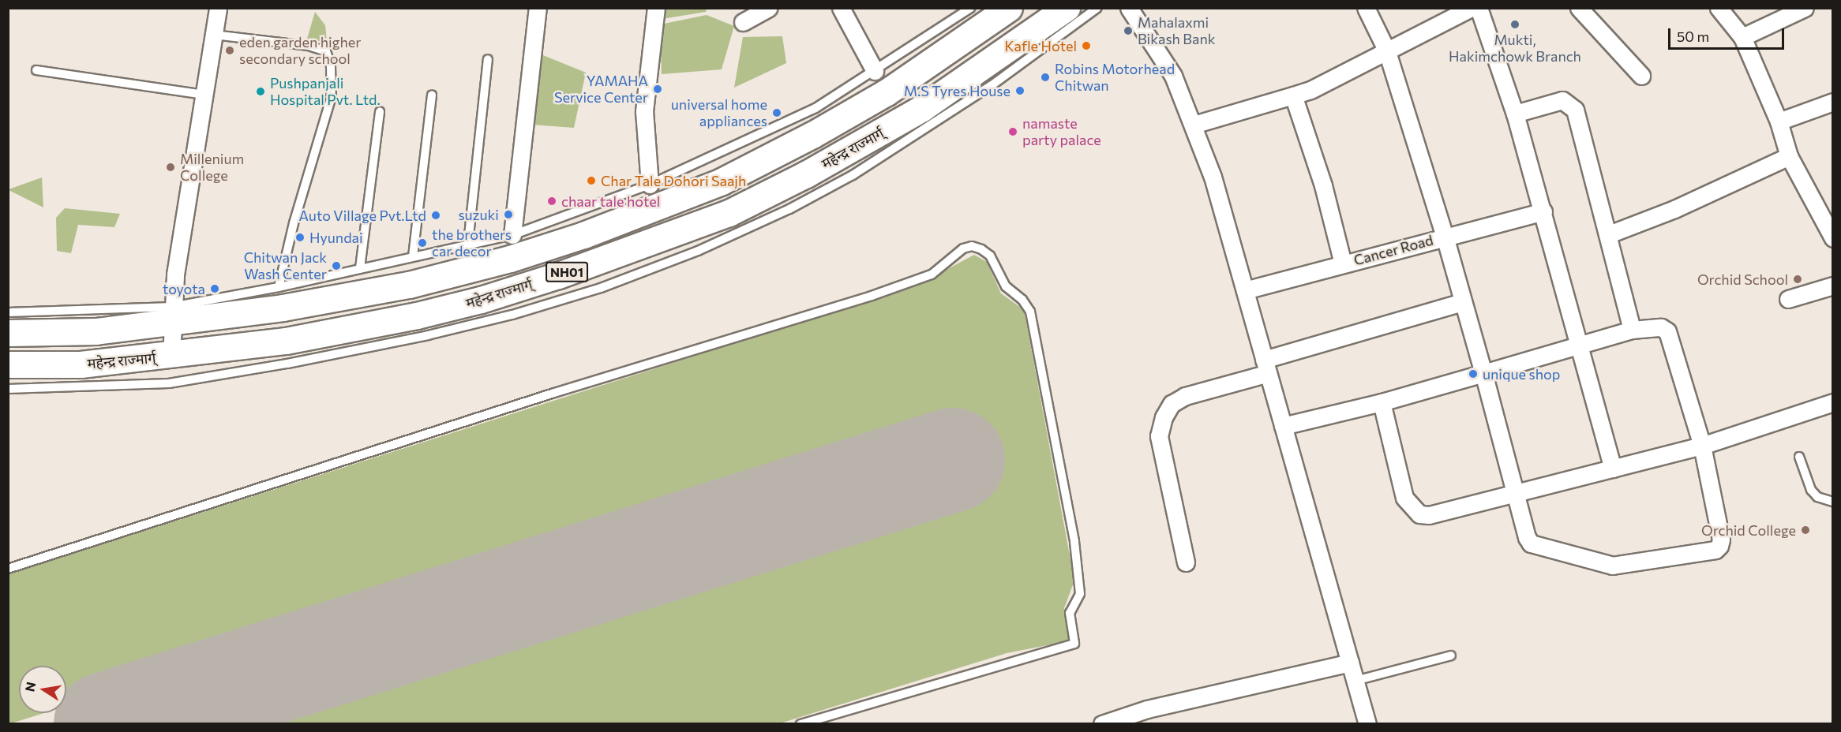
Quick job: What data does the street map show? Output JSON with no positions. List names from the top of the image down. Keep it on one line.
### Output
{"streets":{"highway":["महेन्द्र राज्मार्ग्","NH01"],"street":["Cancer Road"]},"places":["Mukti, Hakimchowk Branch","Mahalaxmi Bikash Bank","Kafle Hotel","eden garden higher secondary school","Robins Motorhead Chitwan","YAMAHA Service Center","M.S Tyres House","Pushpanjali Hospital Pvt. Ltd.","universal home appliances","namaste party palace","Millenium College","Char Tale Dohori Saajh","chaar tale hotel","suzuki","Auto Village Pvt.Ltd","Hyundai","the brothers car decor","Chitwan Jack Wash Center","Orchid School","toyota","unique shop","Orchid College"],"scale_bar":"50 m","north":"left"}
